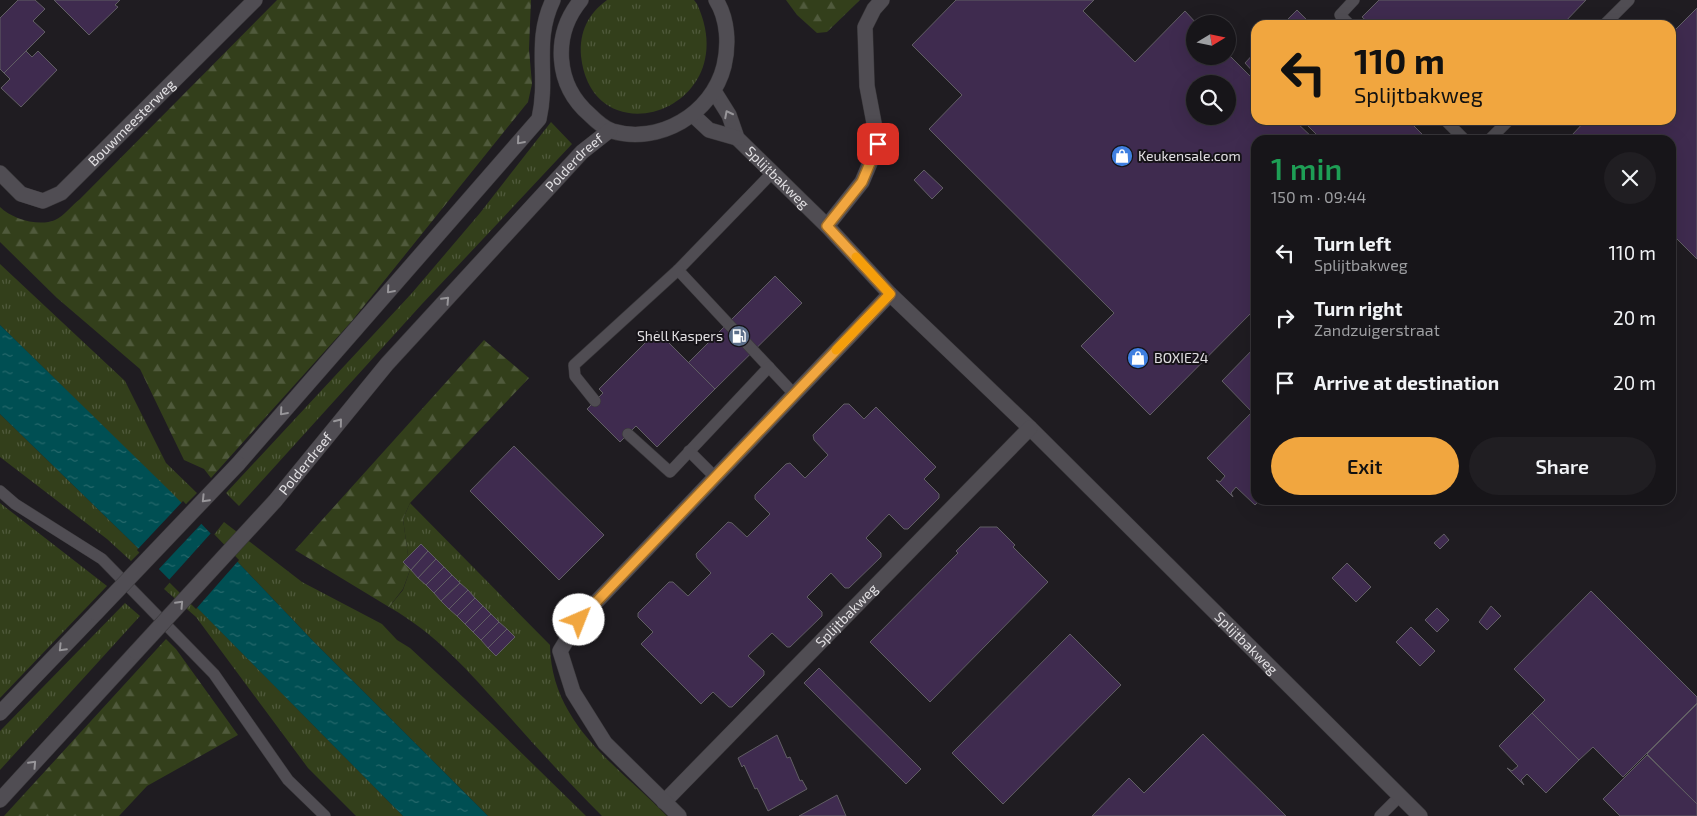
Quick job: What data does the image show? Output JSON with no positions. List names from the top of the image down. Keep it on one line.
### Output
{"streets":{"street":["Bouwmeesterweg","Polderdreef","Splijtbakweg"]},"places":{"shop":["Keukensale.com","BOXIE24"],"fuel station":["Shell Kaspers"]},"north":"right","page":{"turn":["110 m","Splijtbakweg"],"heading":["1 min","150 m · 09:44"],"list":[{"name":"Turn left","note":"Splijtbakweg","value":"110 m"},{"name":"Turn right","note":"Zandzuigerstraat","value":"20 m"},{"name":"Arrive at destination","value":"20 m"}],"buttons":["Exit","Share"]}}
